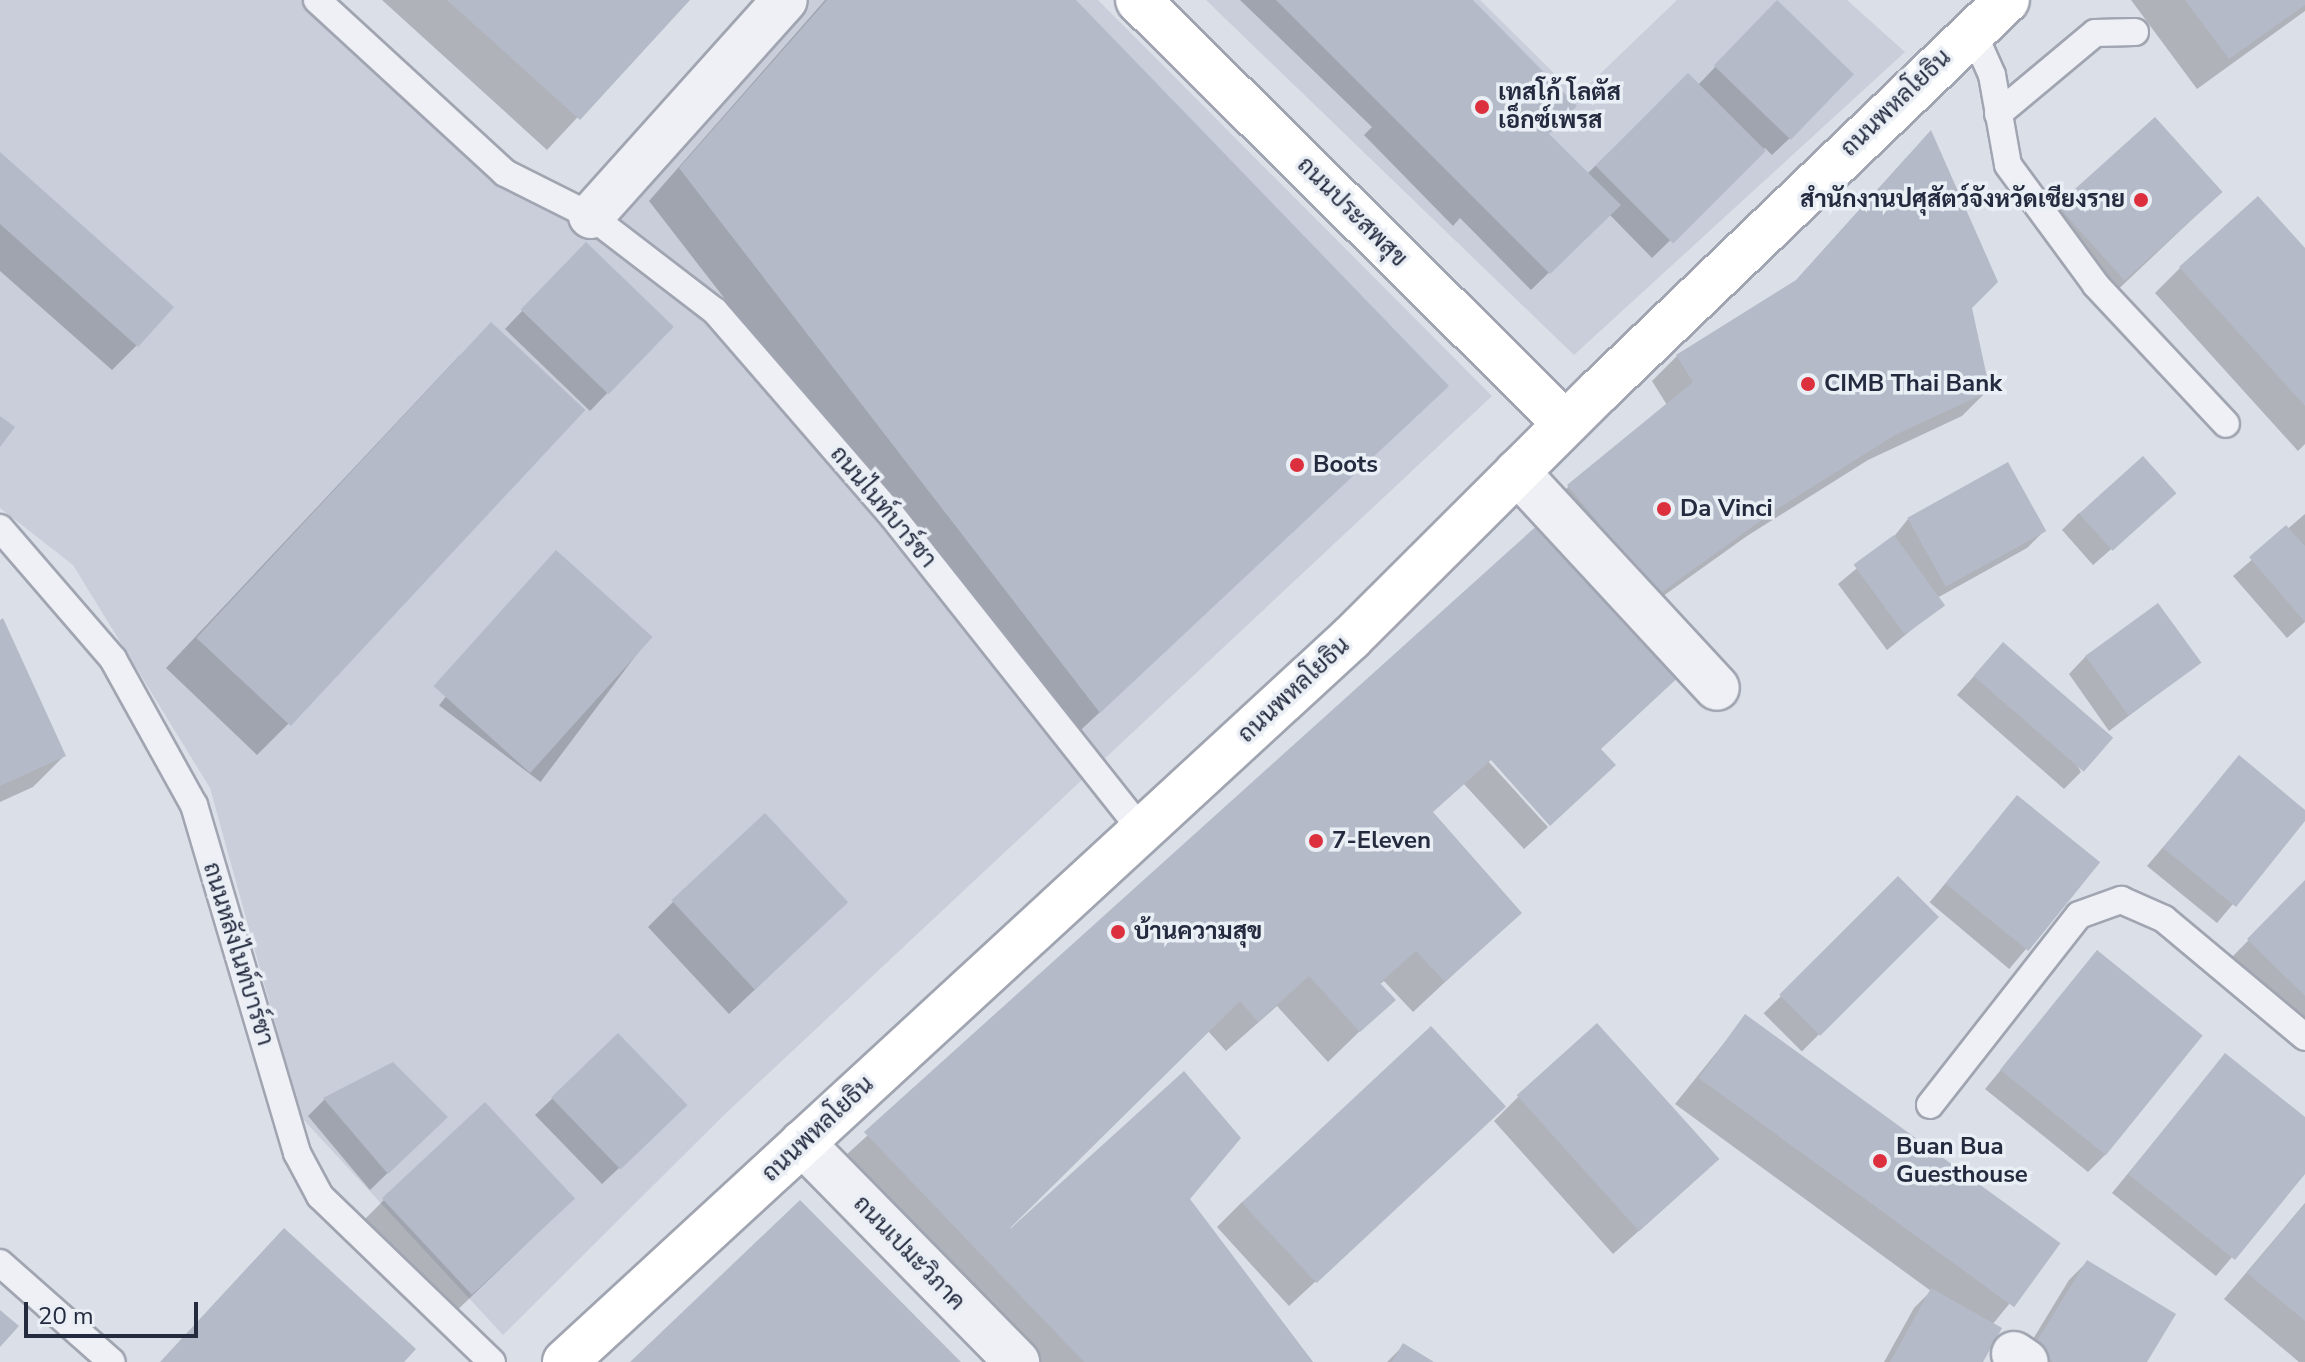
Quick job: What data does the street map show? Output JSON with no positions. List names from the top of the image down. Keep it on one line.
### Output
{"streets":{"main road":["ถนนพหลโยธิน","ถนนประสพสุข"],"street":["ถนนเปมะวิภาค"],"lane":["ถนนไนท์บาร์ซา","ถนนหลังไนท์บาร์ซา"]},"crossings":[["ถนนพหลโยธิน","ถนนประสพสุข"],["ถนนพหลโยธิน","ถนนไนท์บาร์ซา"],["ถนนพหลโยธิน","ถนนเปมะวิภาค"]],"places":["เทสโก้ โลตัส เอ็กซ์เพรส","สำนักงานปศุสัตว์จังหวัดเชียงราย","CIMB Thai Bank","Boots","Da Vinci","7-Eleven","บ้านความสุข","Buan Bua Guesthouse"],"scale_bar":"20 m"}
